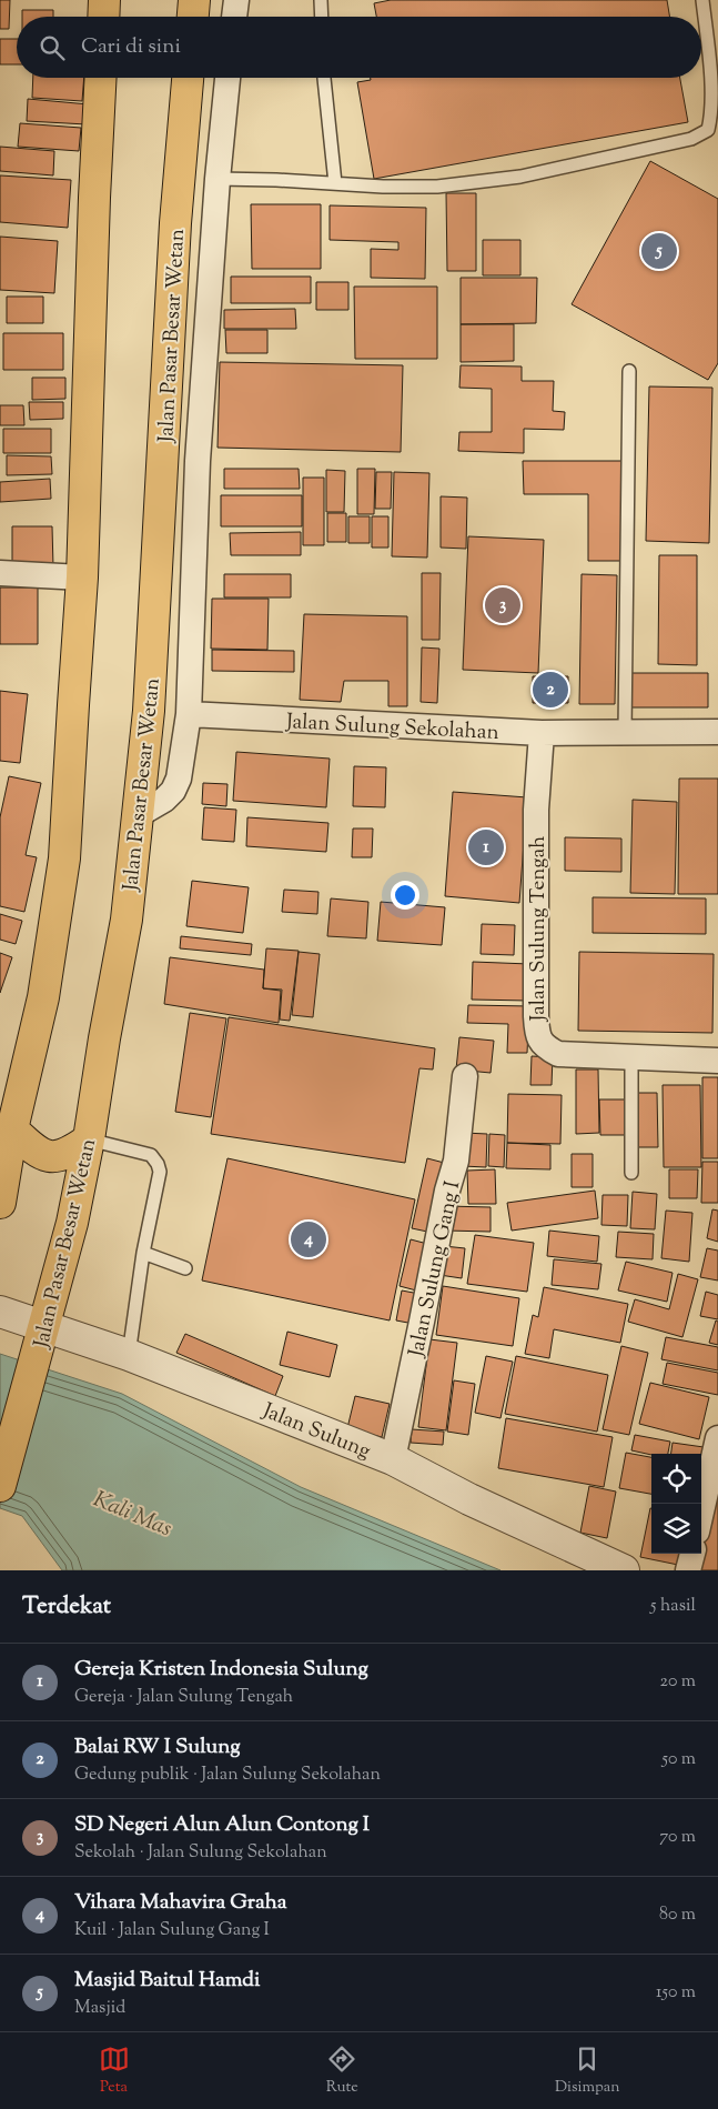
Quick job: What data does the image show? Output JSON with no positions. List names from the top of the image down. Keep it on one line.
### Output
{"streets":{"main road":["Jalan Pasar Besar Wetan"],"street":["Jalan Sulung Sekolahan","Jalan Sulung Tengah","Jalan Sulung Gang I","Jalan Sulung"]},"crossings":[["Jalan Pasar Besar Wetan","Jalan Sulung"],["Jalan Sulung Sekolahan","Jalan Sulung Tengah"],["Jalan Sulung Gang I","Jalan Sulung"]],"water":["Kali Mas"],"page":{"search":"Cari di sini","pins":["5","3","2","1","4"],"heading":["Terdekat","5 hasil"],"list":[{"mark":"1","name":"Gereja Kristen Indonesia Sulung","note":"Gereja · Jalan Sulung Tengah","value":"20 m"},{"mark":"2","name":"Balai RW I Sulung","note":"Gedung publik · Jalan Sulung Sekolahan","value":"50 m"},{"mark":"3","name":"SD Negeri Alun Alun Contong I","note":"Sekolah · Jalan Sulung Sekolahan","value":"70 m"},{"mark":"4","name":"Vihara Mahavira Graha","note":"Kuil · Jalan Sulung Gang I","value":"80 m"},{"mark":"5","name":"Masjid Baitul Hamdi","note":"Masjid","value":"150 m"}],"nav":["Peta","Rute","Disimpan"]}}
